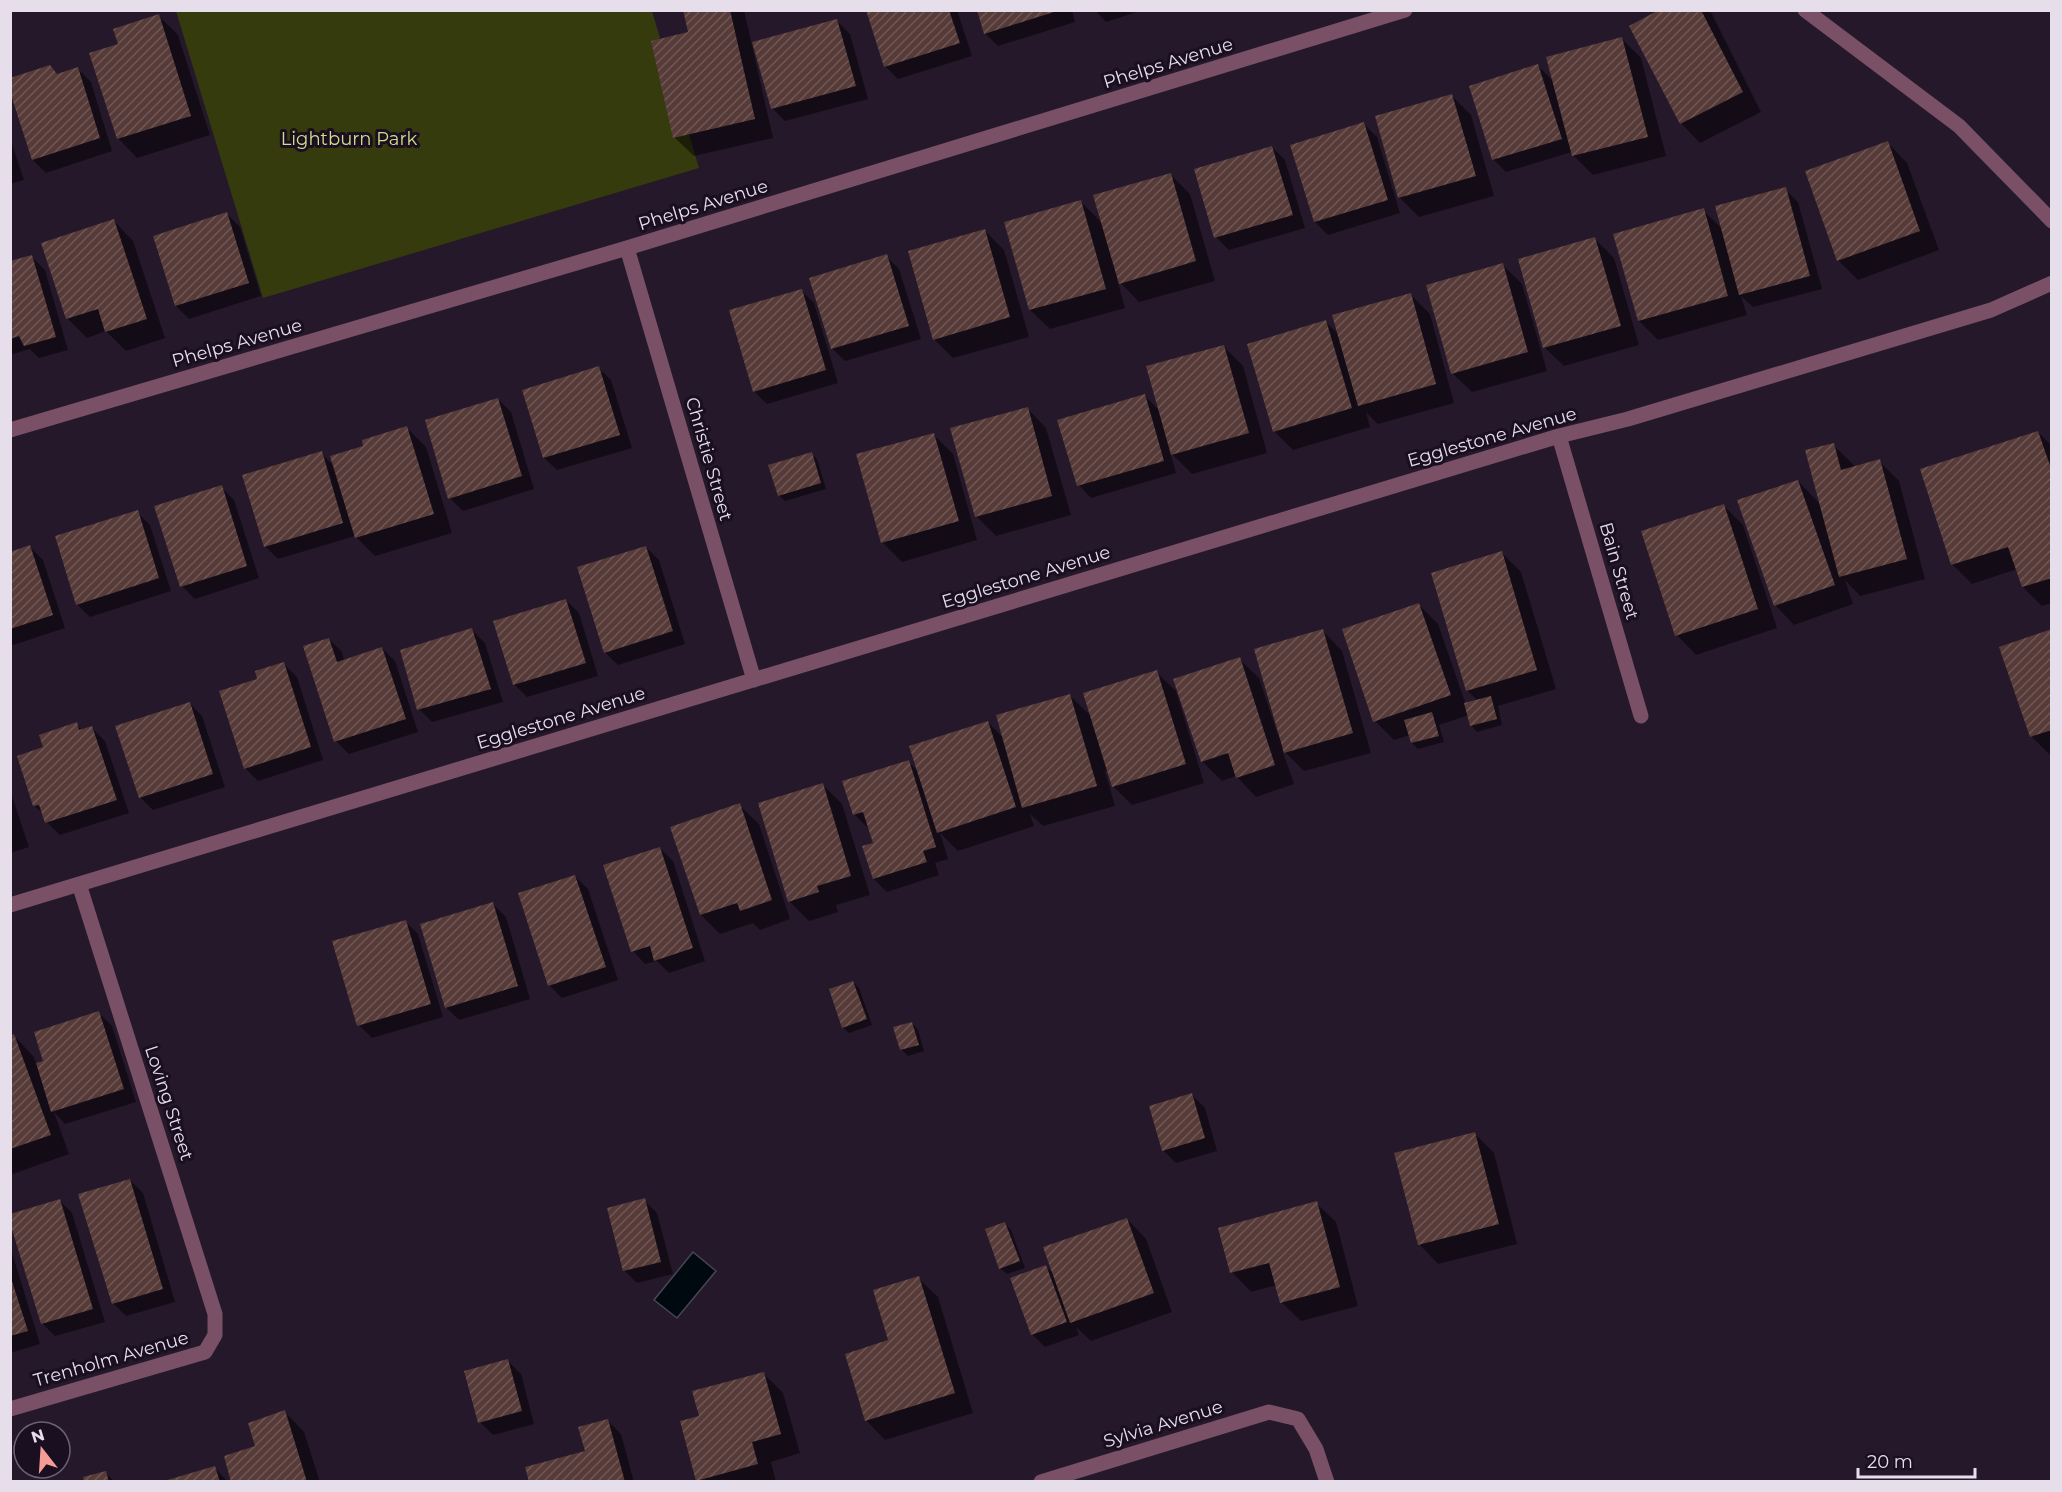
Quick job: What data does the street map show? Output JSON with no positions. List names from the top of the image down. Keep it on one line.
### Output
{"streets":{"street":["Phelps Avenue","Egglestone Avenue","Christie Street","Bain Street","Loving Street","Trenholm Avenue","Sylvia Avenue"]},"crossings":[["Phelps Avenue","Christie Street"],["Egglestone Avenue","Christie Street"],["Egglestone Avenue","Bain Street"],["Egglestone Avenue","Loving Street"],["Loving Street","Trenholm Avenue"]],"parks":["Lightburn Park"],"scale_bar":"20 m","north":"top"}
